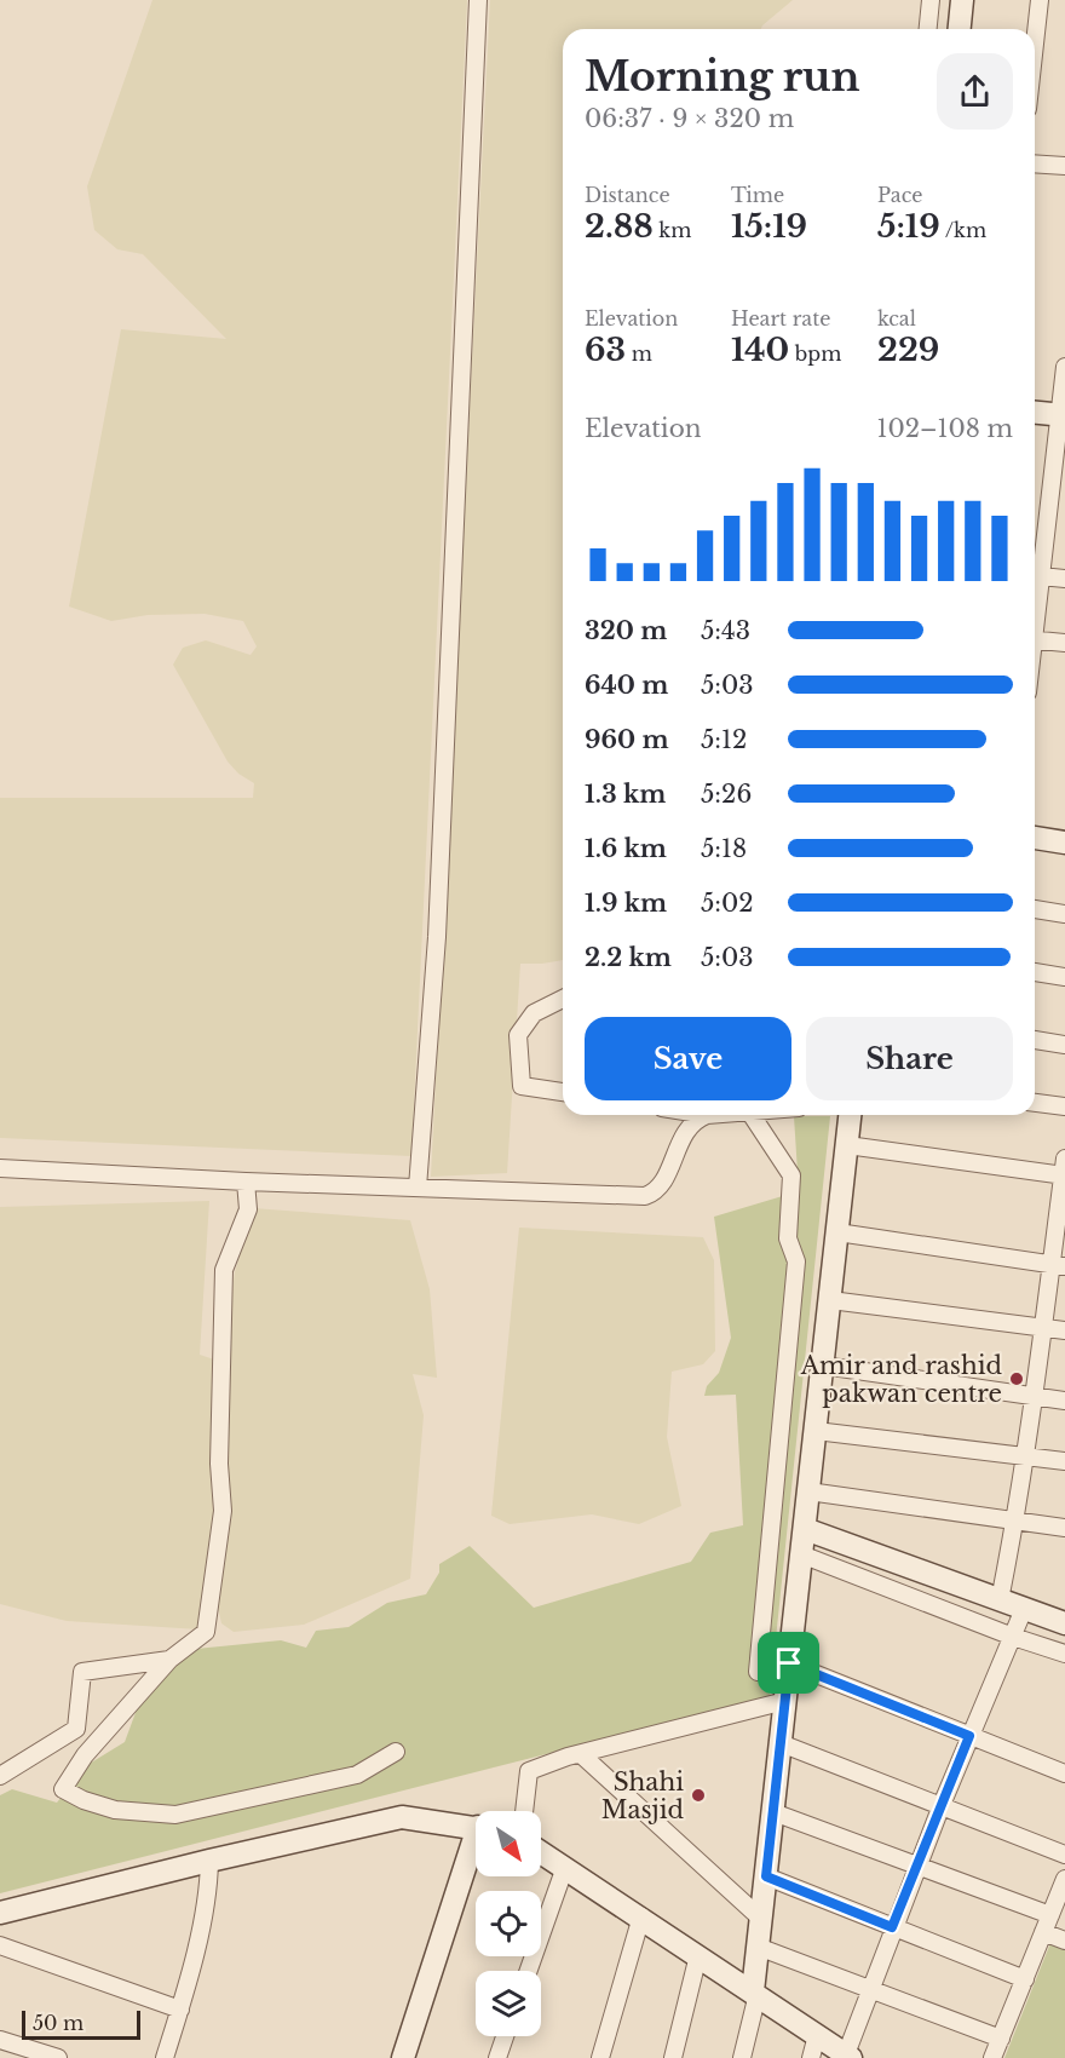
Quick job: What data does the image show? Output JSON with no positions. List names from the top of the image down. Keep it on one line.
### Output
{"places":["Amir and rashid pakwan centre","Shahi Masjid"],"scale_bar":"50 m","north":"bottom right","page":{"heading":["Morning run","06:37 · 9 × 320 m"],"stats":[["Distance","2.88 km"],["Time","15:19"],["Pace","5:19 /km"],["Elevation","63 m"],["Heart rate","140 bpm"],["kcal","229"]],"chart":["Elevation","102–108 m"],"list":[{"name":"320 m","note":"5:43"},{"name":"640 m","note":"5:03"},{"name":"960 m","note":"5:12"},{"name":"1.3 km","note":"5:26"},{"name":"1.6 km","note":"5:18"},{"name":"1.9 km","note":"5:02"},{"name":"2.2 km","note":"5:03"}],"buttons":["Save","Share"],"scale":"50 m"}}
